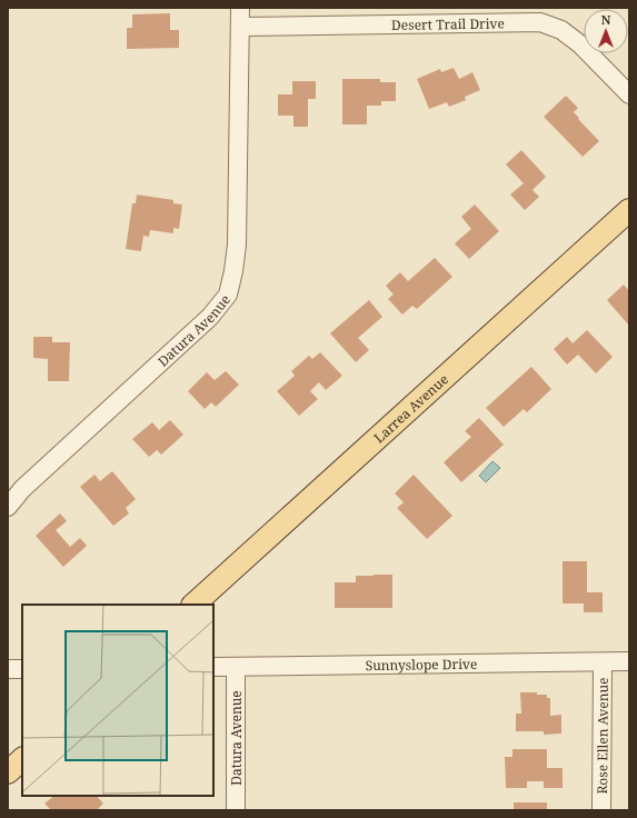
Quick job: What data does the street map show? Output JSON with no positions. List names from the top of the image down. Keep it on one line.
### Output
{"streets":{"main road":["Larrea Avenue"],"street":["Desert Trail Drive","Datura Avenue","Sunnyslope Drive","Rose Ellen Avenue"]},"crossings":[["Desert Trail Drive","Datura Avenue"],["Datura Avenue","Sunnyslope Drive"],["Sunnyslope Drive","Rose Ellen Avenue"]],"north":"top"}
